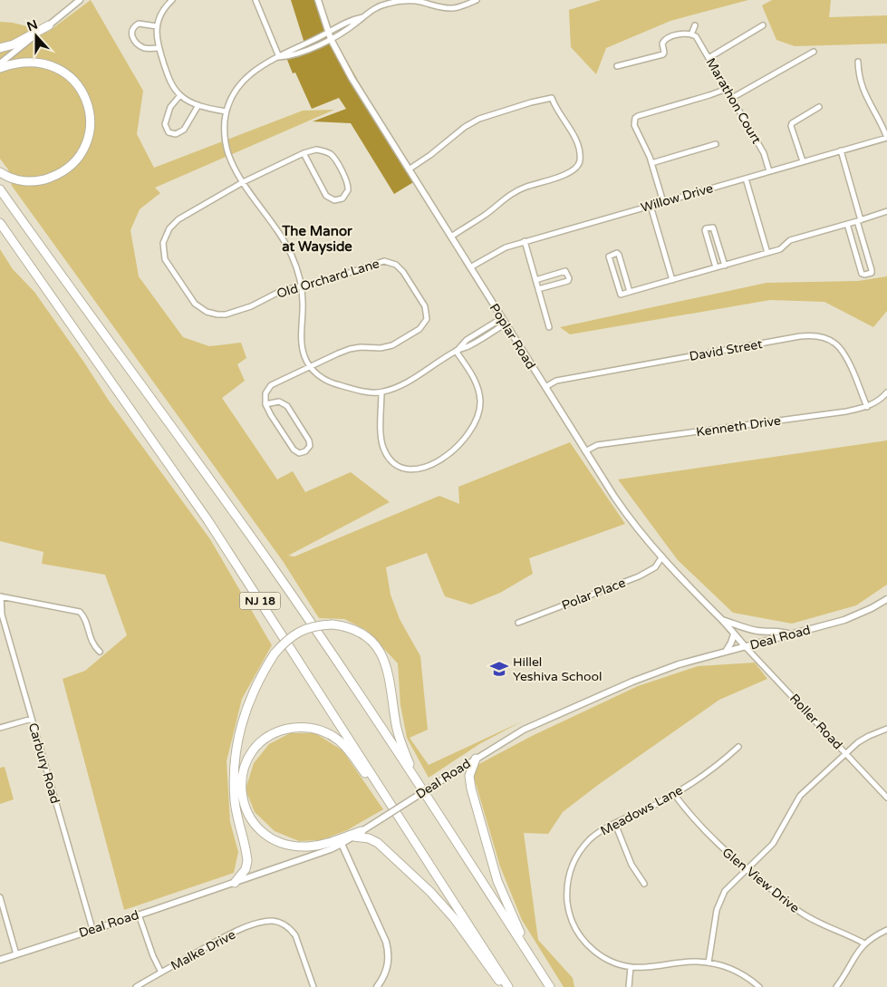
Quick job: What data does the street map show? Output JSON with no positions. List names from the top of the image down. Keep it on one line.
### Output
{"streets":{"highway":["NJ 18"],"street":["Marathon Court","Willow Drive","Old Orchard Lane","Poplar Road","David Street","Kenneth Drive","Polar Place","Deal Road","Roller Road","Carbury Road","Meadows Lane","Glen View Drive","Malke Drive"]},"crossings":[["Marathon Court","Willow Drive"],["Willow Drive","Poplar Road"],["Poplar Road","David Street"],["Poplar Road","Kenneth Drive"],["Poplar Road","Polar Place"],["Poplar Road","Deal Road"],["Poplar Road","Roller Road"],["David Street","Kenneth Drive"],["Deal Road","Roller Road"],["Deal Road","Carbury Road"],["Meadows Lane","Glen View Drive"]],"districts":["The Manor at Wayside"],"places":{"school or university":["Hillel Yeshiva School"]},"north":"top"}
